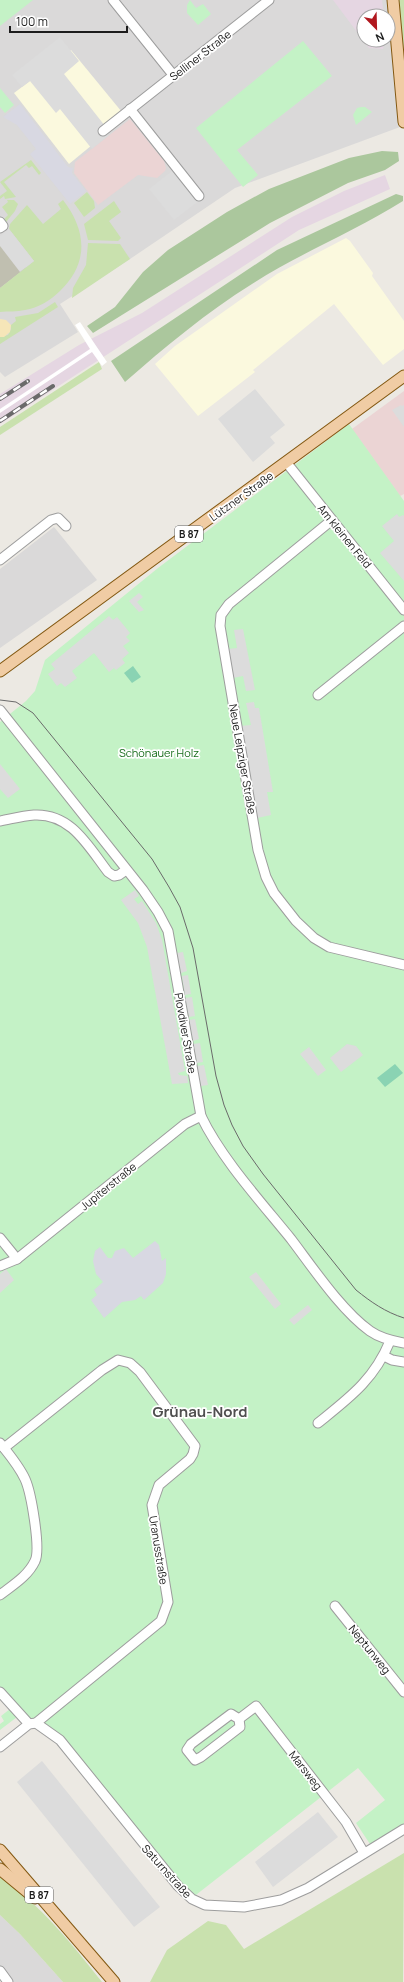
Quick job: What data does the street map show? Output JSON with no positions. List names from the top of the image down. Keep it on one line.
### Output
{"streets":{"main road":["Lützner Straße","B 87"],"street":["Selliner Straße","Am kleinen Feld","Neue Leipziger Straße","Plovdiver Straße","Jupiterstraße","Uranusstraße","Neptunweg","Marsweg","Saturnstraße"]},"crossings":[["Lützner Straße","Am kleinen Feld"],["Am kleinen Feld","Neue Leipziger Straße"],["Plovdiver Straße","Jupiterstraße"],["Uranusstraße","Saturnstraße"],["Marsweg","Saturnstraße"]],"districts":["Grünau-Nord"],"parks":["Schönauer Holz"],"scale_bar":"100 m","north":"bottom right"}
